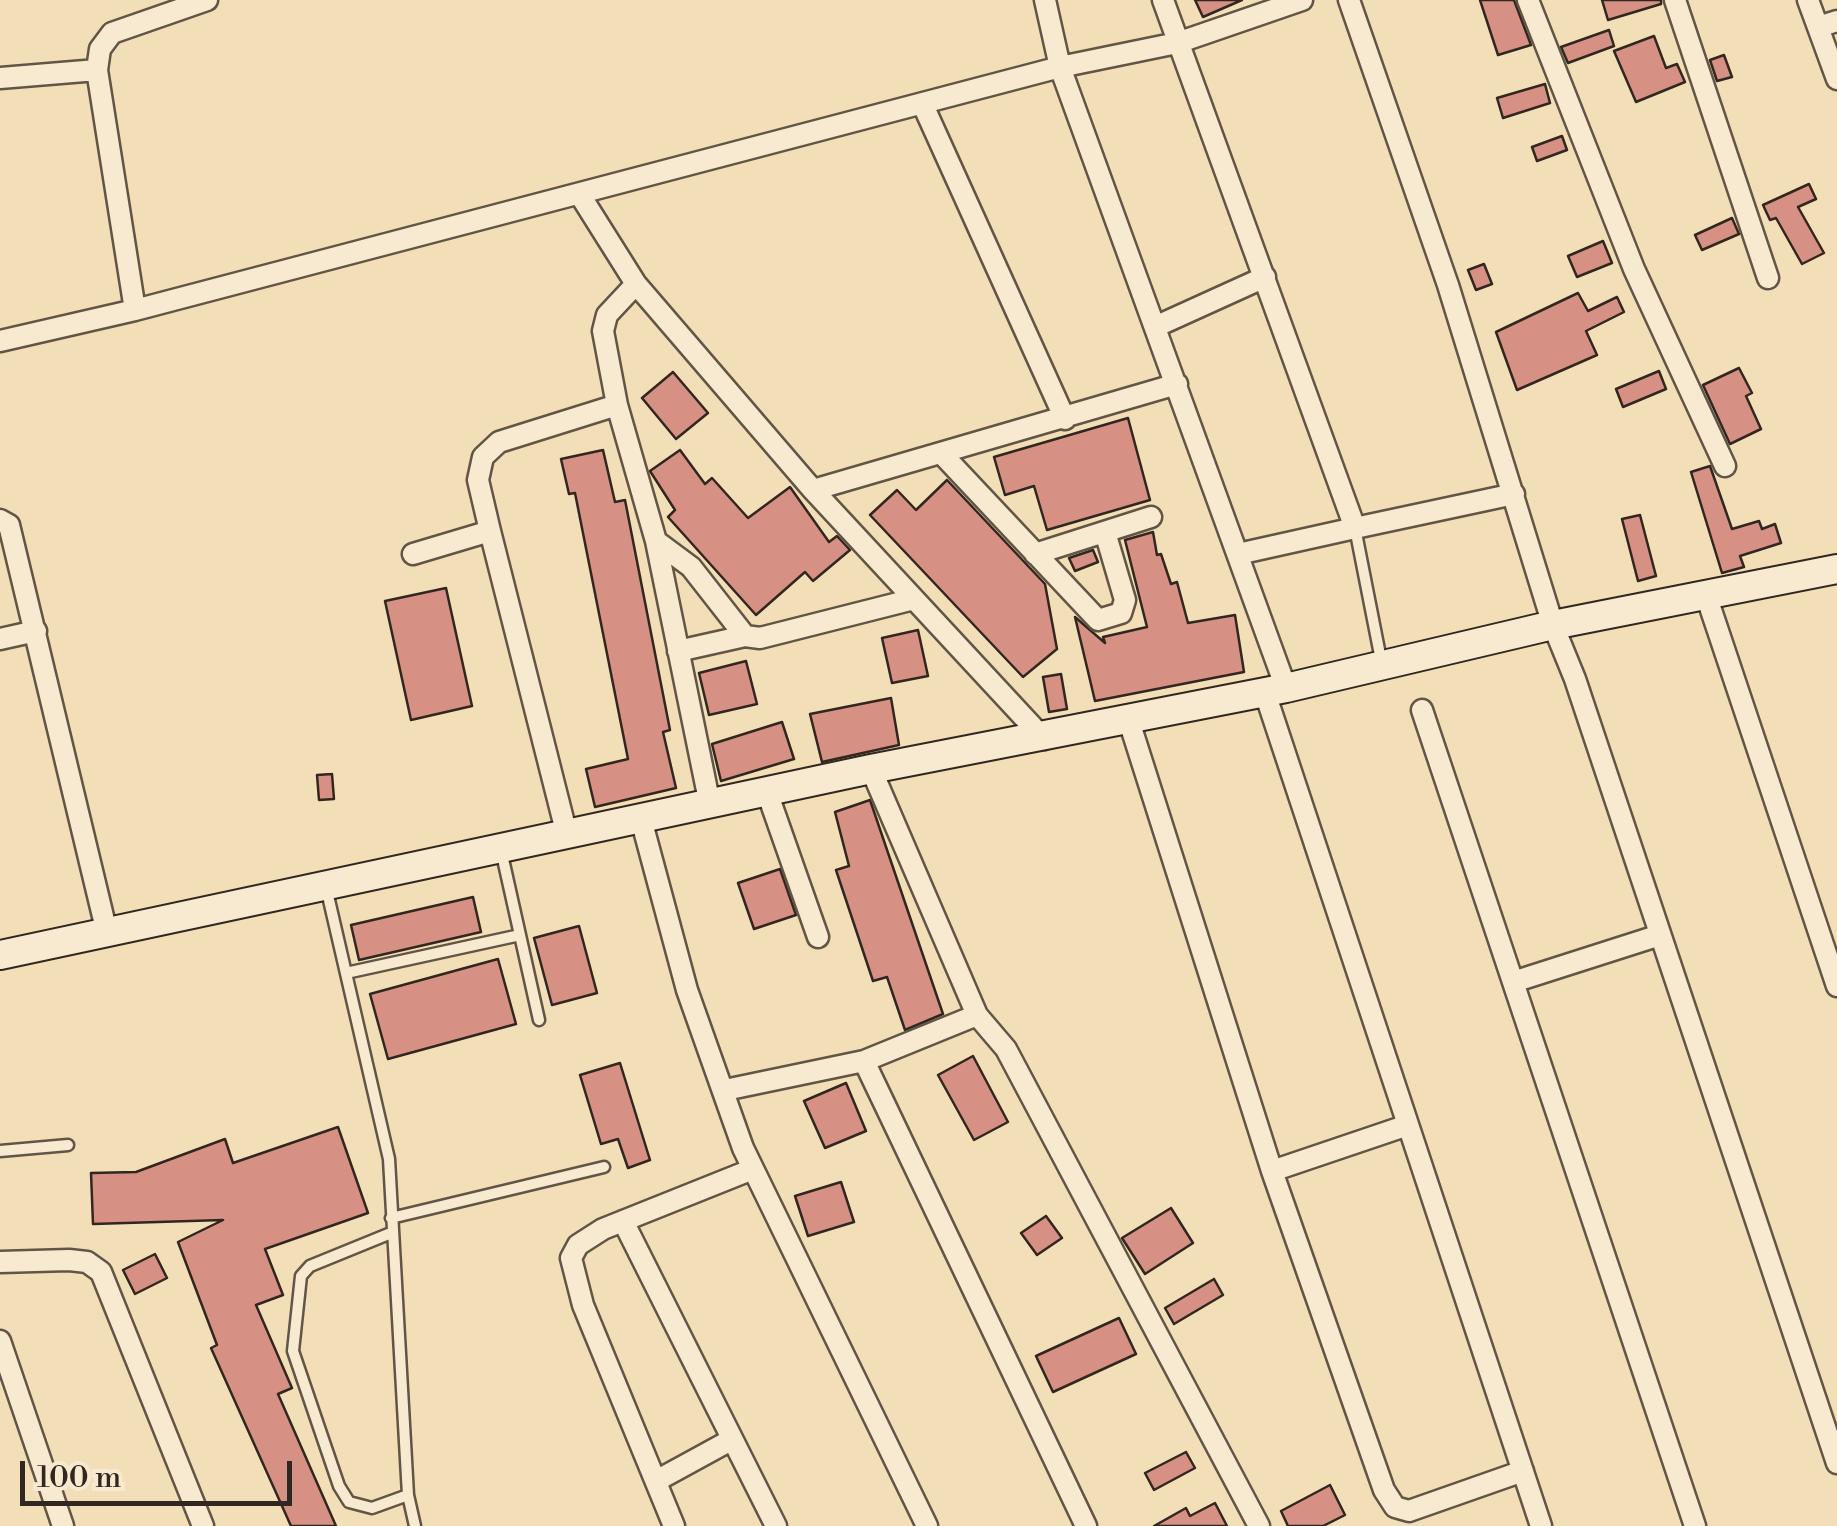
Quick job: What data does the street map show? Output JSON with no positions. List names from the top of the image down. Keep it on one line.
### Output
{"scale_bar":"100 m"}
